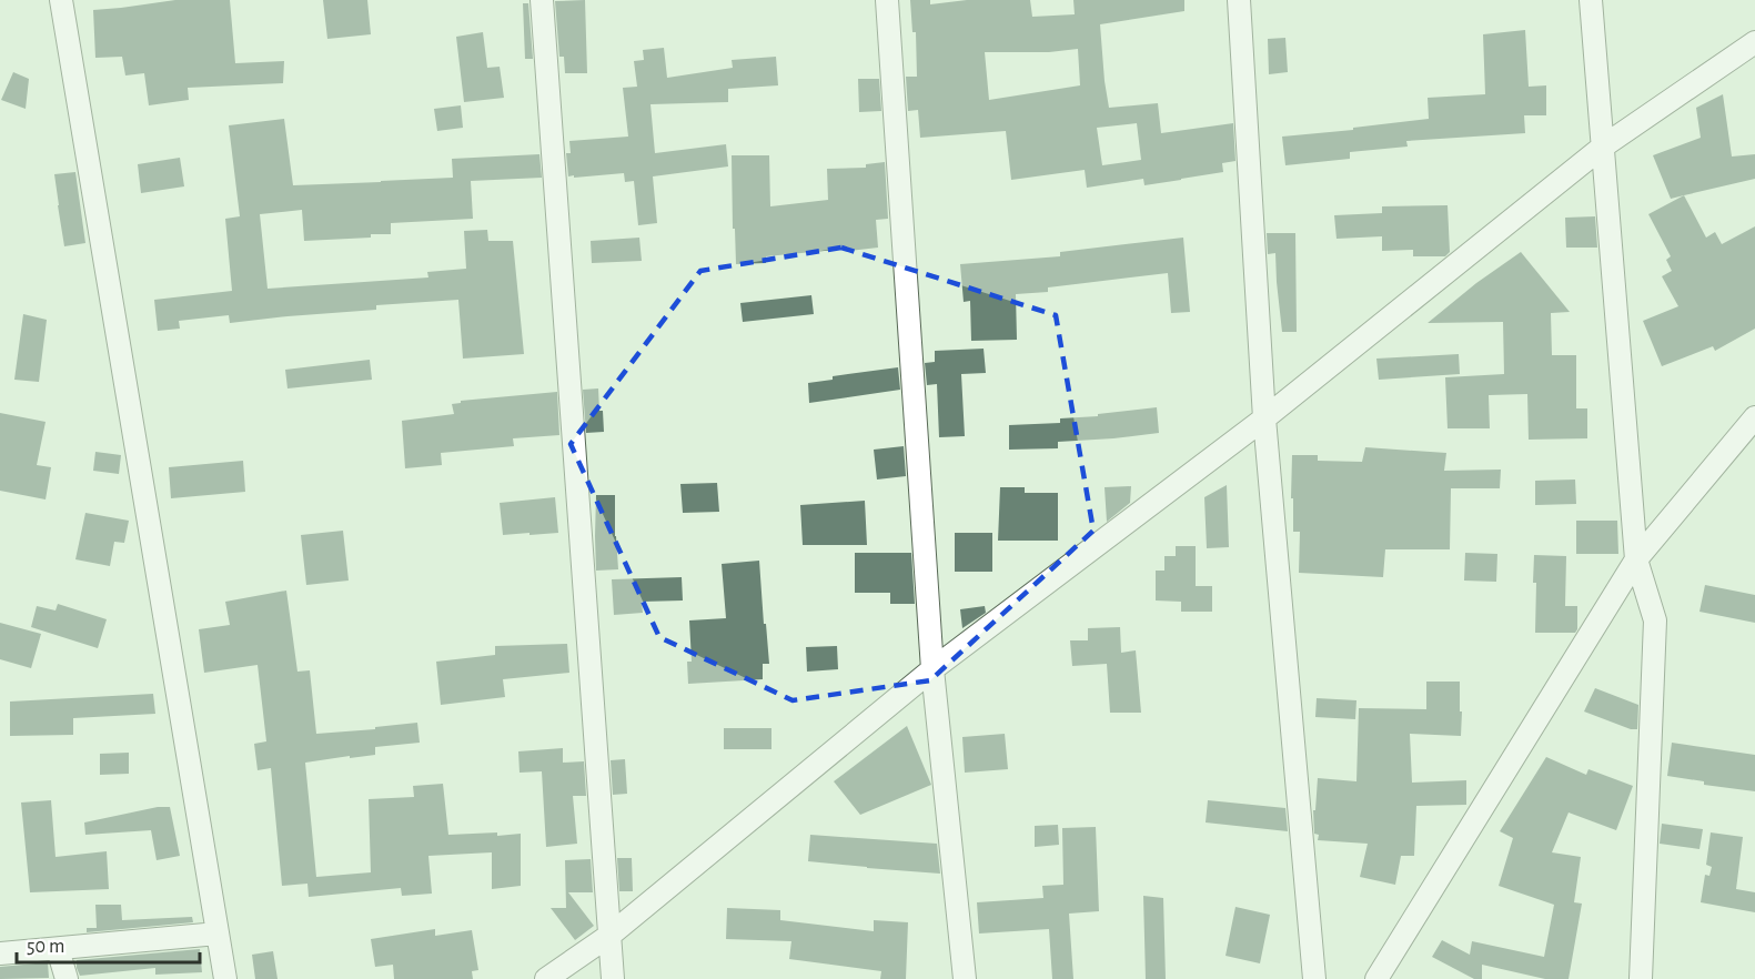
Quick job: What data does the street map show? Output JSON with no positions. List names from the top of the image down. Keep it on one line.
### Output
{"scale_bar":"50 m"}
